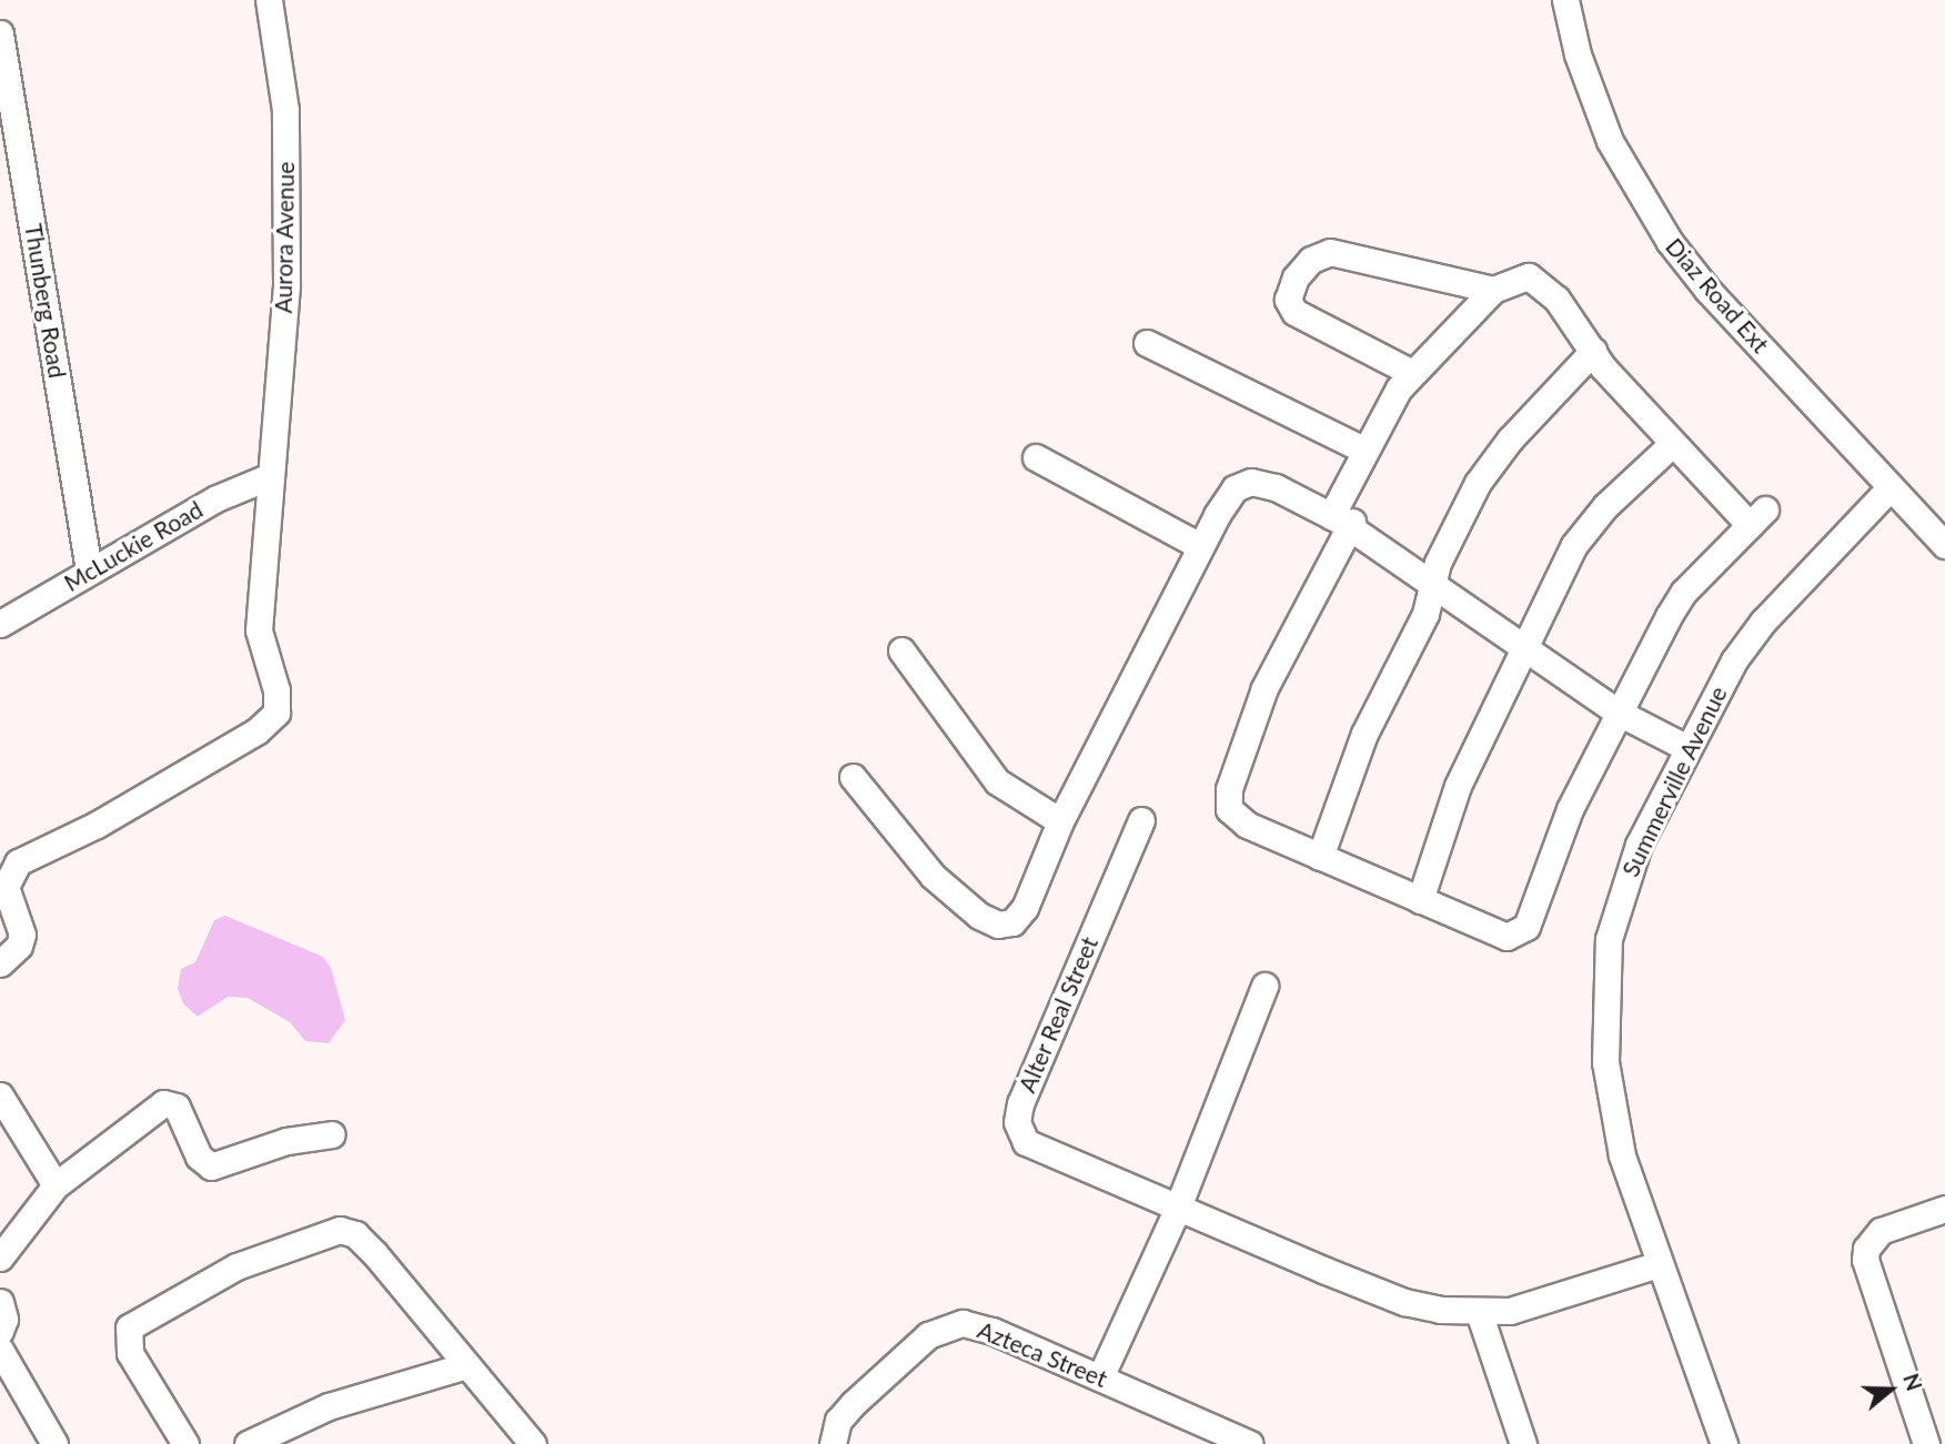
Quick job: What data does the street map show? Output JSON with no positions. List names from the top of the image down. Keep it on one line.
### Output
{"streets":{"street":["Aurora Avenue","Diaz Road Ext","Thunberg Road","McLuckie Road","Summerville Avenue","Alter Real Street","Azteca Street"]},"crossings":[["Aurora Avenue","McLuckie Road"],["Diaz Road Ext","Summerville Avenue"],["Thunberg Road","McLuckie Road"],["Summerville Avenue","Alter Real Street"]],"north":"right"}
